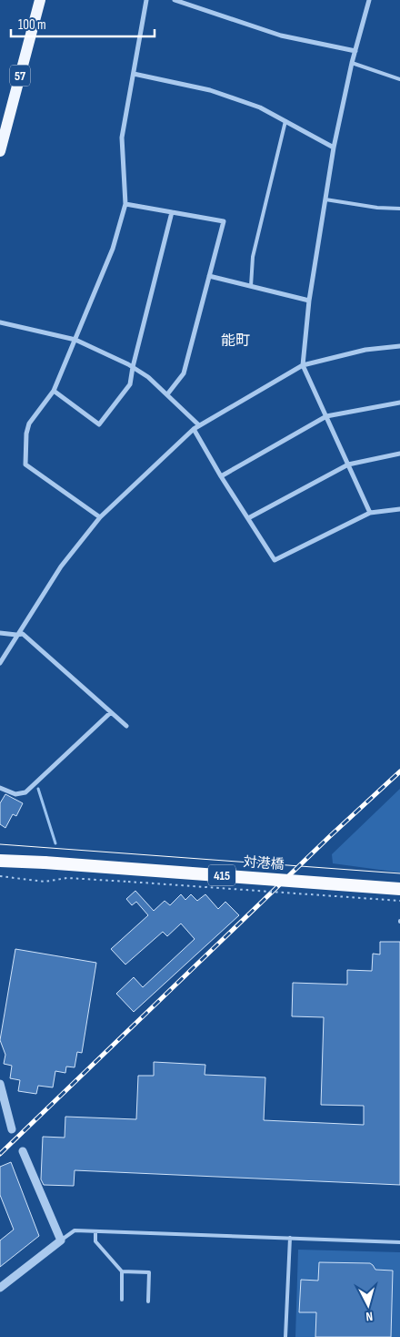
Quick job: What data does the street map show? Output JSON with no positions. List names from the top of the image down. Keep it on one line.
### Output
{"streets":{"highway":["対港橋","415"],"main road":["57"]},"districts":["能町"],"scale_bar":"100 m","north":"bottom"}
